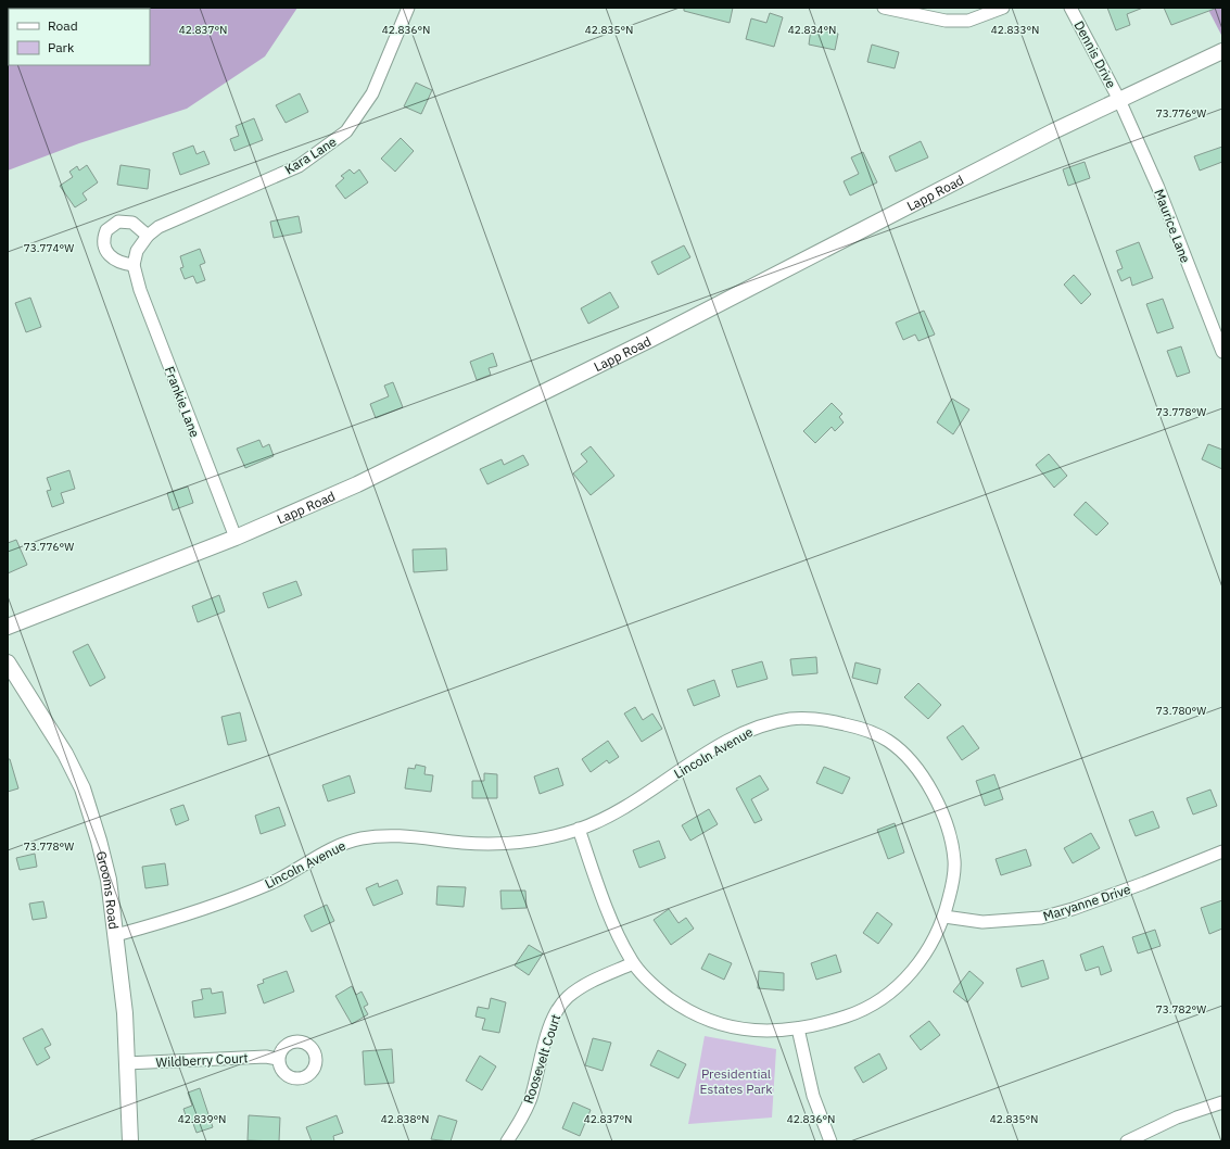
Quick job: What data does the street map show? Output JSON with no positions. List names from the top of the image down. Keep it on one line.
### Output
{"streets":{"street":["Dennis Drive","Kara Lane","Lapp Road","Maurice Lane","Frankie Lane","Lincoln Avenue","Grooms Road","Maryanne Drive","Roosevelt Court","Wildberry Court"]},"crossings":[["Dennis Drive","Lapp Road"],["Dennis Drive","Maurice Lane"],["Kara Lane","Frankie Lane"],["Lapp Road","Maurice Lane"],["Lapp Road","Frankie Lane"],["Lincoln Avenue","Grooms Road"],["Lincoln Avenue","Maryanne Drive"],["Lincoln Avenue","Roosevelt Court"],["Grooms Road","Wildberry Court"]],"parks":["Presidential Estates Park"],"legend":["Road","Park"],"coordinates":["42.837°N","42.836°N","42.835°N","42.834°N","42.833°N","73.776°W","73.774°W","73.778°W","73.780°W","73.782°W","42.839°N","42.838°N"]}
